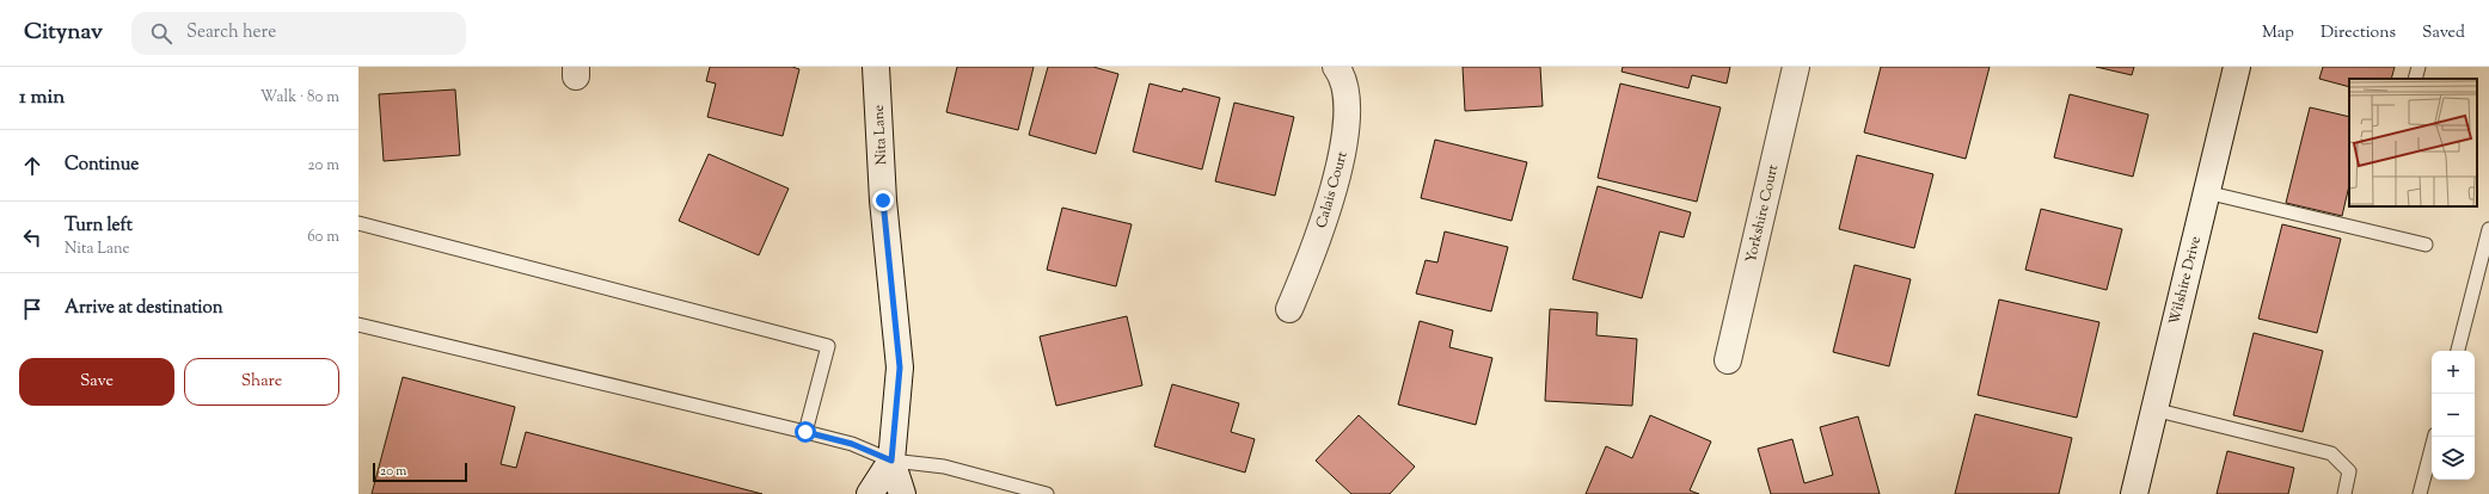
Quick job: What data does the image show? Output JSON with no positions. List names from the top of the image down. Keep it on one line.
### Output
{"streets":{"street":["Nita Lane","Calais Court","Yorkshire Court","Wilshire Drive"]},"scale_bar":"20 m","page":{"header":"Citynav","search":"Search here","nav":["Map","Directions","Saved"],"heading":["1 min","Walk · 80 m"],"list":[["Continue","20 m"],["Turn left","Nita Lane","60 m"],"Arrive at destination"],"buttons":["Save","Share"],"map_buttons":["+","−"],"scale":"20 m"}}
